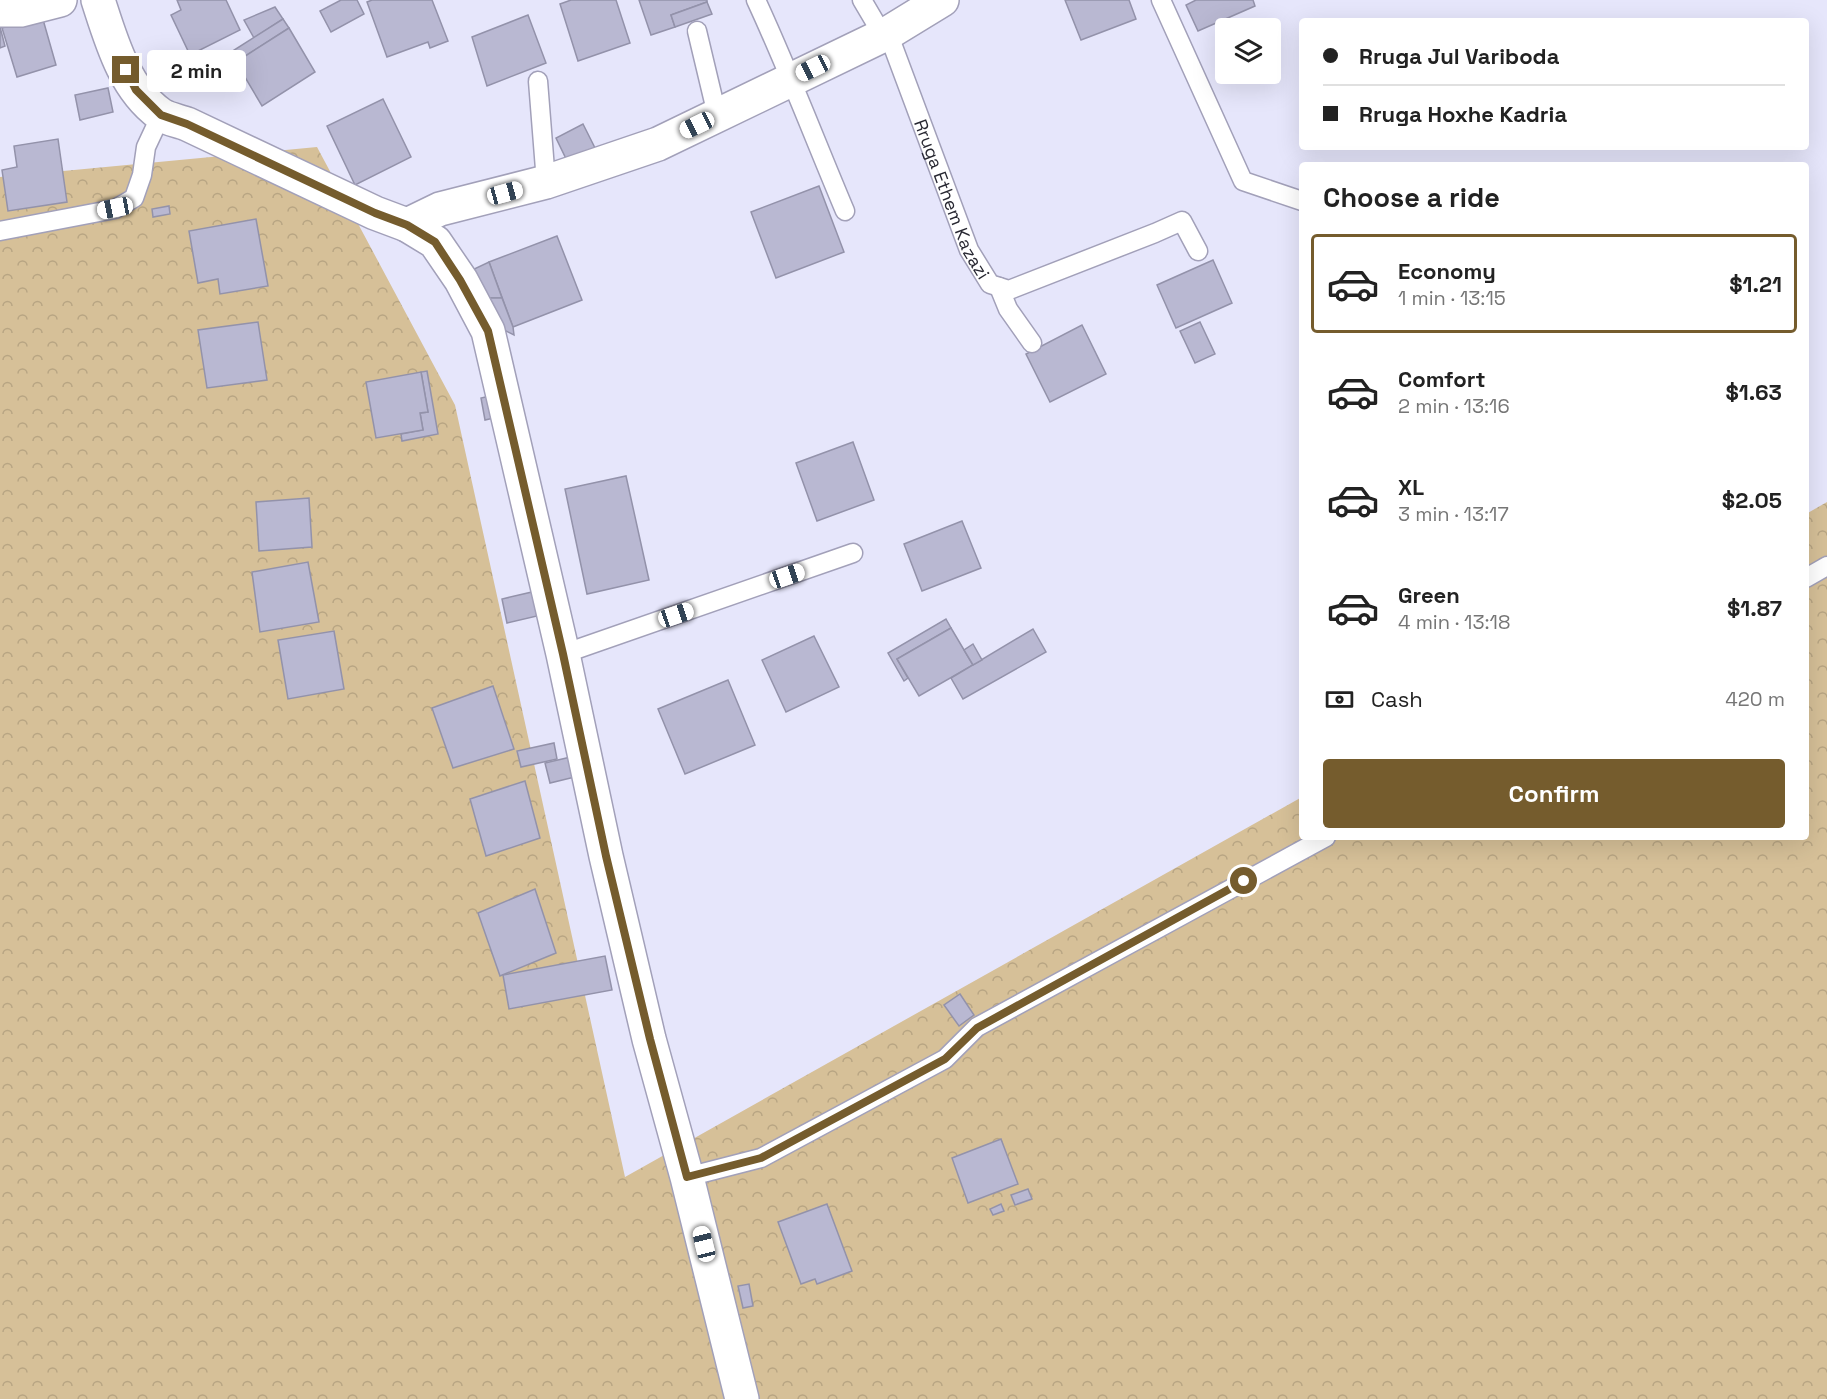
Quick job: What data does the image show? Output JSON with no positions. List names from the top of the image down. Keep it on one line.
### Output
{"streets":{"lane":["Rruga Ethem Kazazi"]},"page":{"banner":["Rruga Jul Variboda","Rruga Hoxhe Kadria"],"bubble":"2 min","heading":"Choose a ride","list":[{"name":"Economy","note":"1 min · 13:15","value":"$1.21"},{"name":"Comfort","note":"2 min · 13:16","value":"$1.63"},{"name":"XL","note":"3 min · 13:17","value":"$2.05"},{"name":"Green","note":"4 min · 13:18","value":"$1.87"}],"pay":["Cash","420 m"],"buttons":"Confirm"}}
